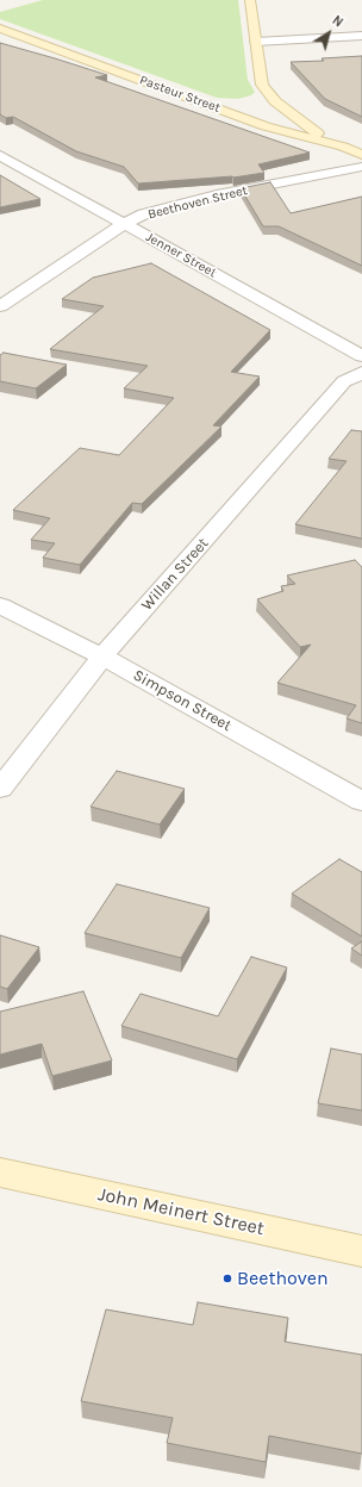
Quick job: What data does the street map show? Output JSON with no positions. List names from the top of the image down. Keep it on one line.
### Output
{"streets":{"main road":["Pasteur Street","John Meinert Street"],"street":["Beethoven Street","Jenner Street","Willan Street","Simpson Street"]},"crossings":[["Beethoven Street","Jenner Street"],["Willan Street","Simpson Street"]],"places":["Beethoven"],"north":"top right"}
